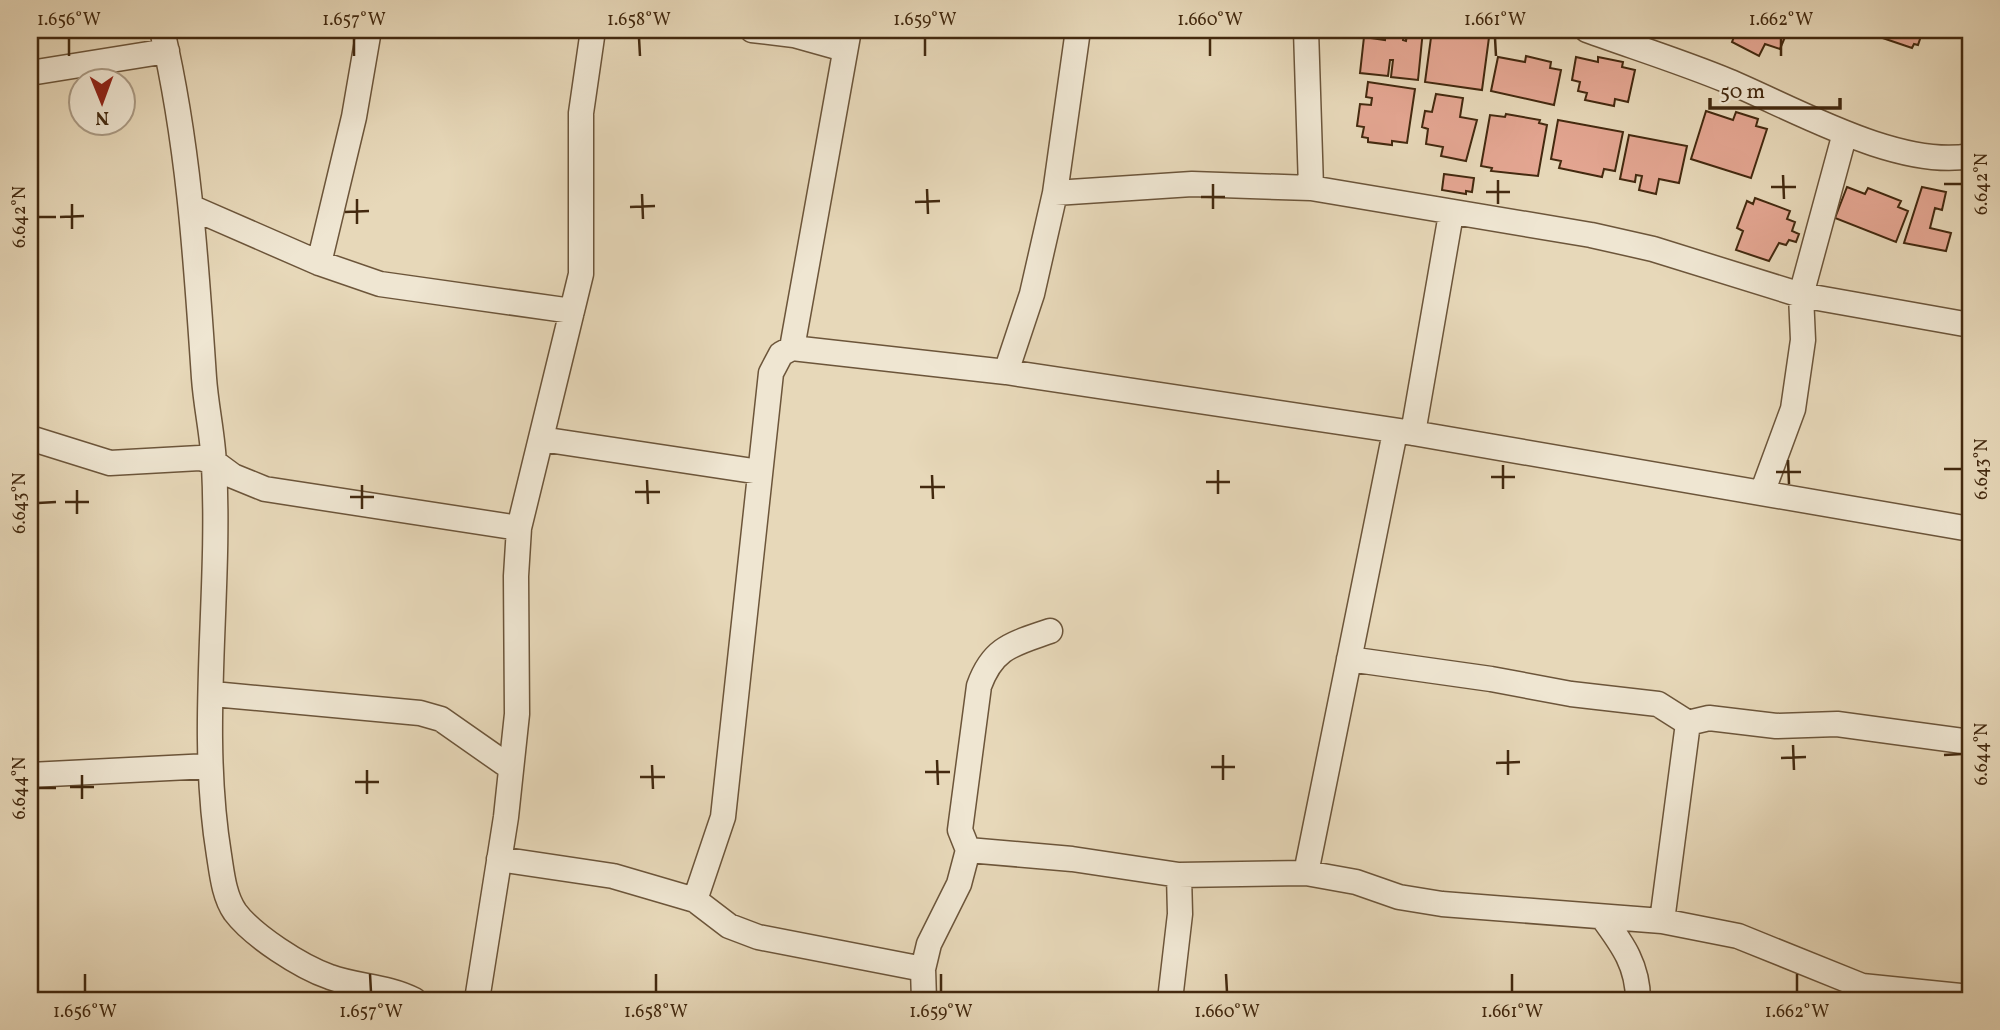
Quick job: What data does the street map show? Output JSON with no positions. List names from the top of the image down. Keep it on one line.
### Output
{"scale_bar":"50 m","north":"bottom","coordinates":["1.656°W","1.657°W","1.658°W","1.659°W","1.660°W","1.661°W","1.662°W","6.642°N","6.643°N","6.644°N"]}
